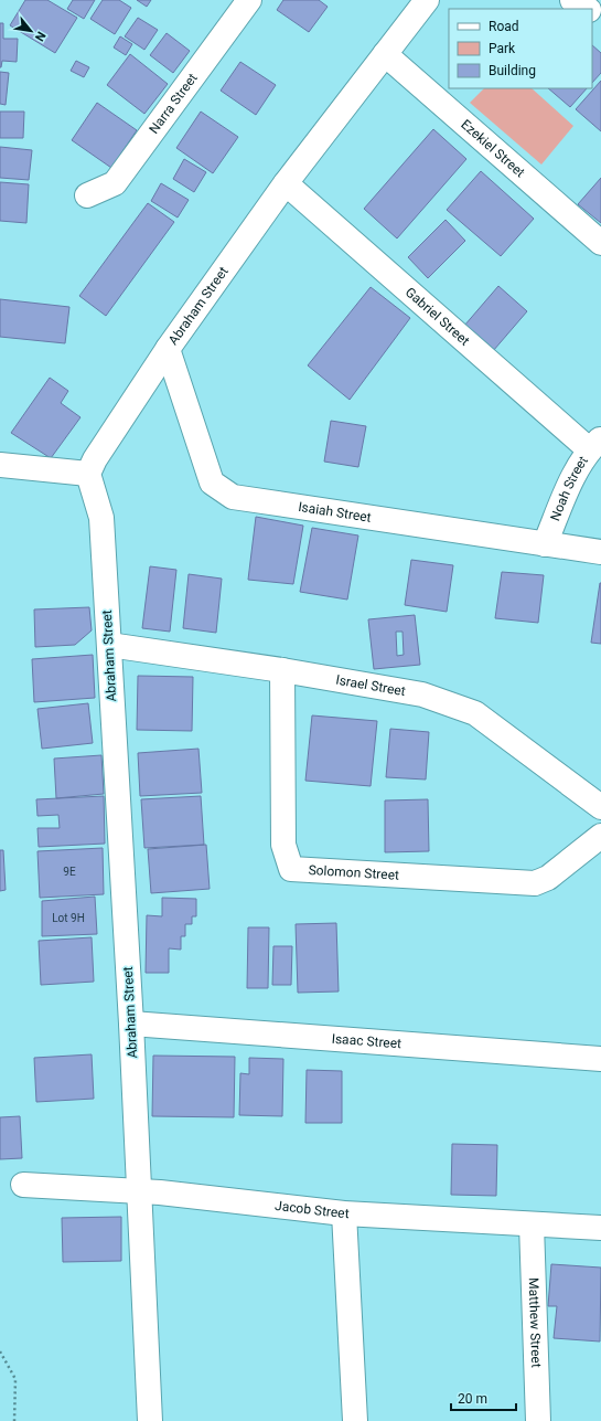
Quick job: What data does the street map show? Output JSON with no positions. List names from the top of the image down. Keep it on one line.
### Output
{"streets":{"street":["Narra Street","Ezekiel Street","Abraham Street","Gabriel Street","Noah Street","Isaiah Street","Israel Street","Solomon Street","Isaac Street","Jacob Street","Matthew Street"]},"crossings":[["Ezekiel Street","Abraham Street"],["Abraham Street","Gabriel Street"],["Abraham Street","Isaiah Street"],["Abraham Street","Israel Street"],["Abraham Street","Isaac Street"],["Abraham Street","Jacob Street"],["Gabriel Street","Noah Street"],["Noah Street","Isaiah Street"],["Israel Street","Solomon Street"],["Jacob Street","Matthew Street"]],"house_numbers":["9E","Lot 9H"],"legend":["Road","Park","Building"],"scale_bar":"20 m","north":"bottom right"}
